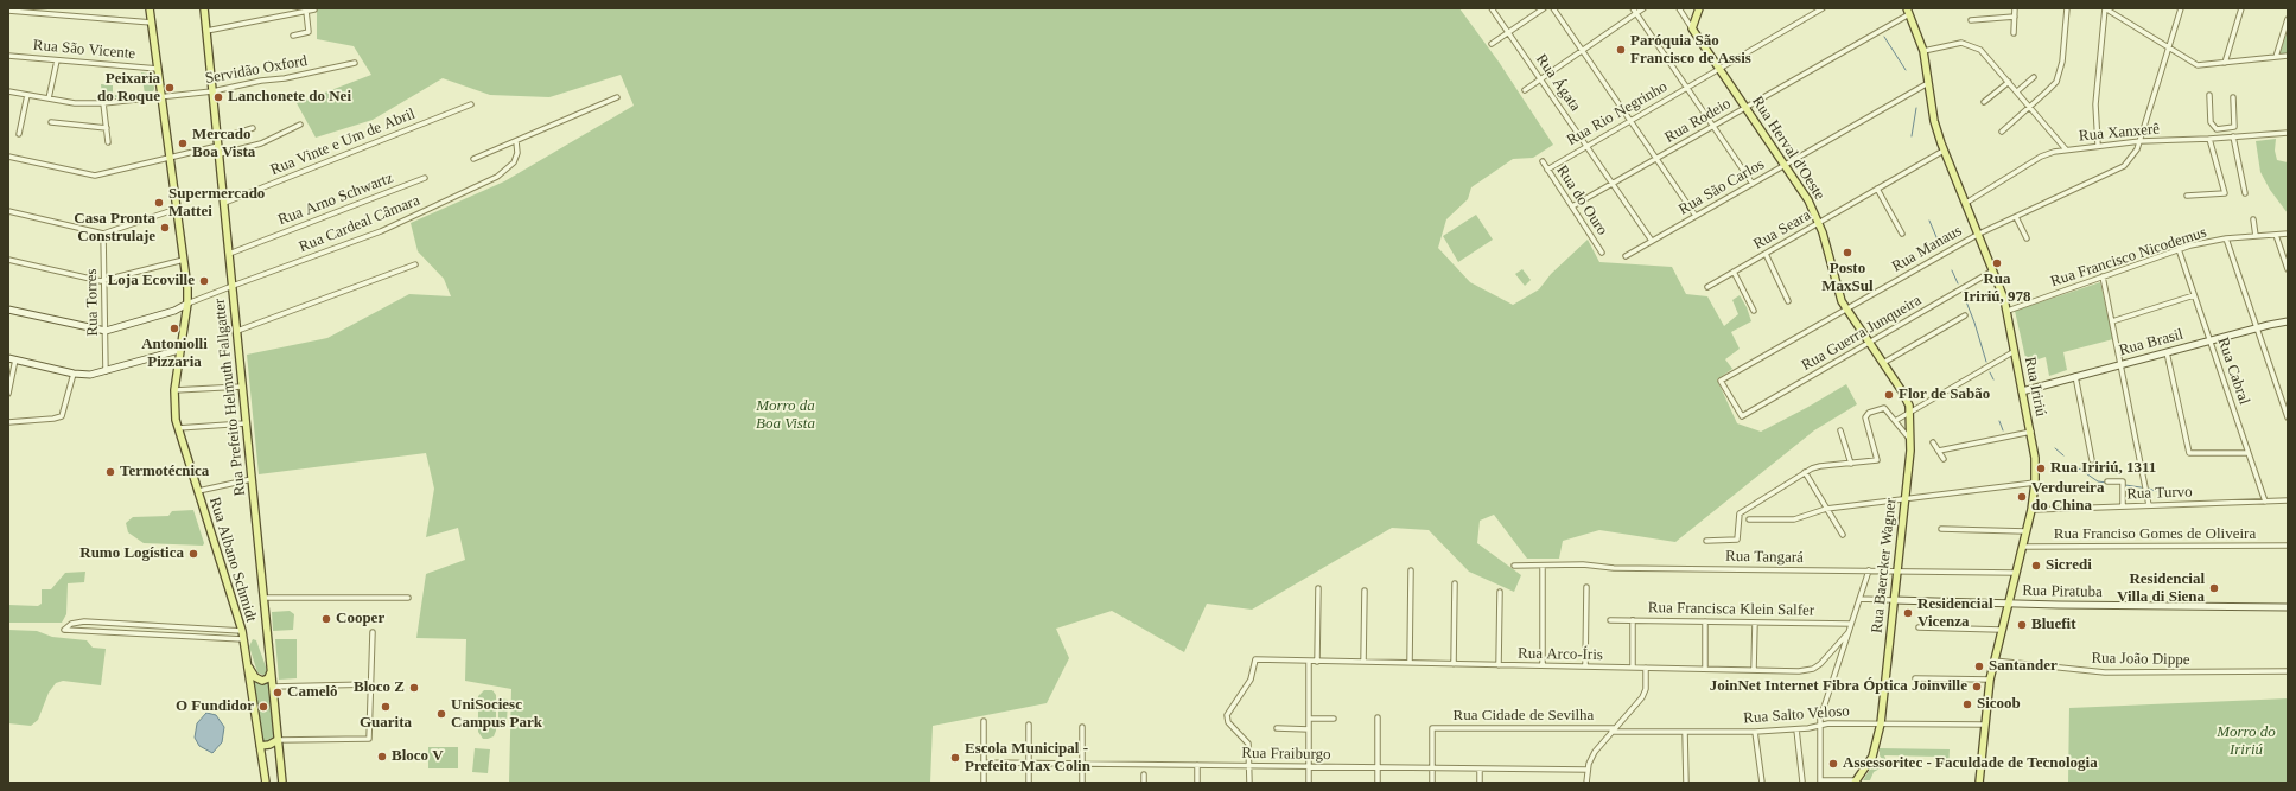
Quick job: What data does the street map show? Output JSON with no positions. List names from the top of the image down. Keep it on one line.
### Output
{"streets":{"main road":["Rua Herval d'Oeste","Rua Iririú","Rua Prefeito Helmuth Fallgatter","Rua Albano Schmidt","Rua Baercker Wagner"],"street":["Rua São Vicente","Servidão Oxford","Rua Ágata","Rua Rio Negrinho","Rua Rodeio","Rua Xanxerê","Rua Vinte e Um de Abril","Rua São Carlos","Rua Arno Schwartz","Rua do Ouro","Rua Cardeal Câmara","Rua Seara","Rua Manaus","Rua Francisco Nicodemus","Rua Torres","Rua Guerra Junqueira","Rua Brasil","Rua Cabral","Rua Turvo","Rua Franciso Gomes de Oliveira","Rua Tangará","Rua Piratuba","Rua Francisca Klein Salfer","Rua Arco-Íris","Rua João Dippe","Rua Salto Veloso","Rua Cidade de Sevilha","Rua Fraiburgo"]},"crossings":[["Rua São Vicente","Rua Albano Schmidt"],["Servidão Oxford","Rua Prefeito Helmuth Fallgatter"],["Servidão Oxford","Rua Albano Schmidt"],["Rua Ágata","Rua Rio Negrinho"],["Rua Ágata","Rua Rodeio"],["Rua Ágata","Rua São Carlos"],["Rua Rio Negrinho","Rua Herval d'Oeste"],["Rua Rio Negrinho","Rua do Ouro"],["Rua Rodeio","Rua Herval d'Oeste"],["Rua Rodeio","Rua do Ouro"],["Rua Rodeio","Rua Iririú"],["Rua Xanxerê","Rua Manaus"],["Rua Xanxerê","Rua Iririú"],["Rua Vinte e Um de Abril","Rua Prefeito Helmuth Fallgatter"],["Rua Herval d'Oeste","Rua São Carlos"],["Rua Herval d'Oeste","Rua Seara"],["Rua Herval d'Oeste","Rua Manaus"],["Rua Herval d'Oeste","Rua Guerra Junqueira"],["Rua Herval d'Oeste","Rua Baercker Wagner"],["Rua São Carlos","Rua Iririú"],["Rua Arno Schwartz","Rua Prefeito Helmuth Fallgatter"],["Rua Cardeal Câmara","Rua Prefeito Helmuth Fallgatter"],["Rua Cardeal Câmara","Rua Albano Schmidt"],["Rua Seara","Rua Iririú"],["Rua Manaus","Rua Guerra Junqueira"],["Rua Manaus","Rua Iririú"],["Rua Francisco Nicodemus","Rua Cabral"],["Rua Francisco Nicodemus","Rua Iririú"],["Rua Guerra Junqueira","Rua Iririú"],["Rua Brasil","Rua Cabral"],["Rua Brasil","Rua Iririú"],["Rua Cabral","Rua Turvo"],["Rua Iririú","Rua Turvo"],["Rua Iririú","Rua Franciso Gomes de Oliveira"],["Rua Iririú","Rua Tangará"],["Rua Iririú","Rua Piratuba"],["Rua Iririú","Rua João Dippe"],["Rua Iririú","Rua Salto Veloso"],["Rua Tangará","Rua Baercker Wagner"],["Rua Baercker Wagner","Rua Piratuba"],["Rua Baercker Wagner","Rua Salto Veloso"],["Rua Arco-Íris","Rua Fraiburgo"],["Rua Salto Veloso","Rua Cidade de Sevilha"],["Rua Cidade de Sevilha","Rua Fraiburgo"]],"parks":["Morro da Boa Vista","Morro do Iririú"],"places":["Paróquia São Francisco de Assis","Peixaria do Roque","Lanchonete do Nei","Mercado Boa Vista","Supermercado Mattei","Casa Pronta Construlaje","Posto MaxSul","Rua Iririú, 978","Loja Ecoville","Antoniolli Pizzaria","Flor de Sabão","Rua Iririú, 1311","Termotécnica","Verdureira do China","Rumo Logística","Sicredi","Residencial Villa di Siena","Residencial Vicenza","Cooper","Bluefit","Santander","JoinNet Internet Fibra Óptica Joinville","Bloco Z","Camelô","Sicoob","O Fundidor","Guarita","UniSociesc Campus Park","Bloco V","Escola Municipal - Prefeito Max Colin","Assessoritec - Faculdade de Tecnologia"]}
